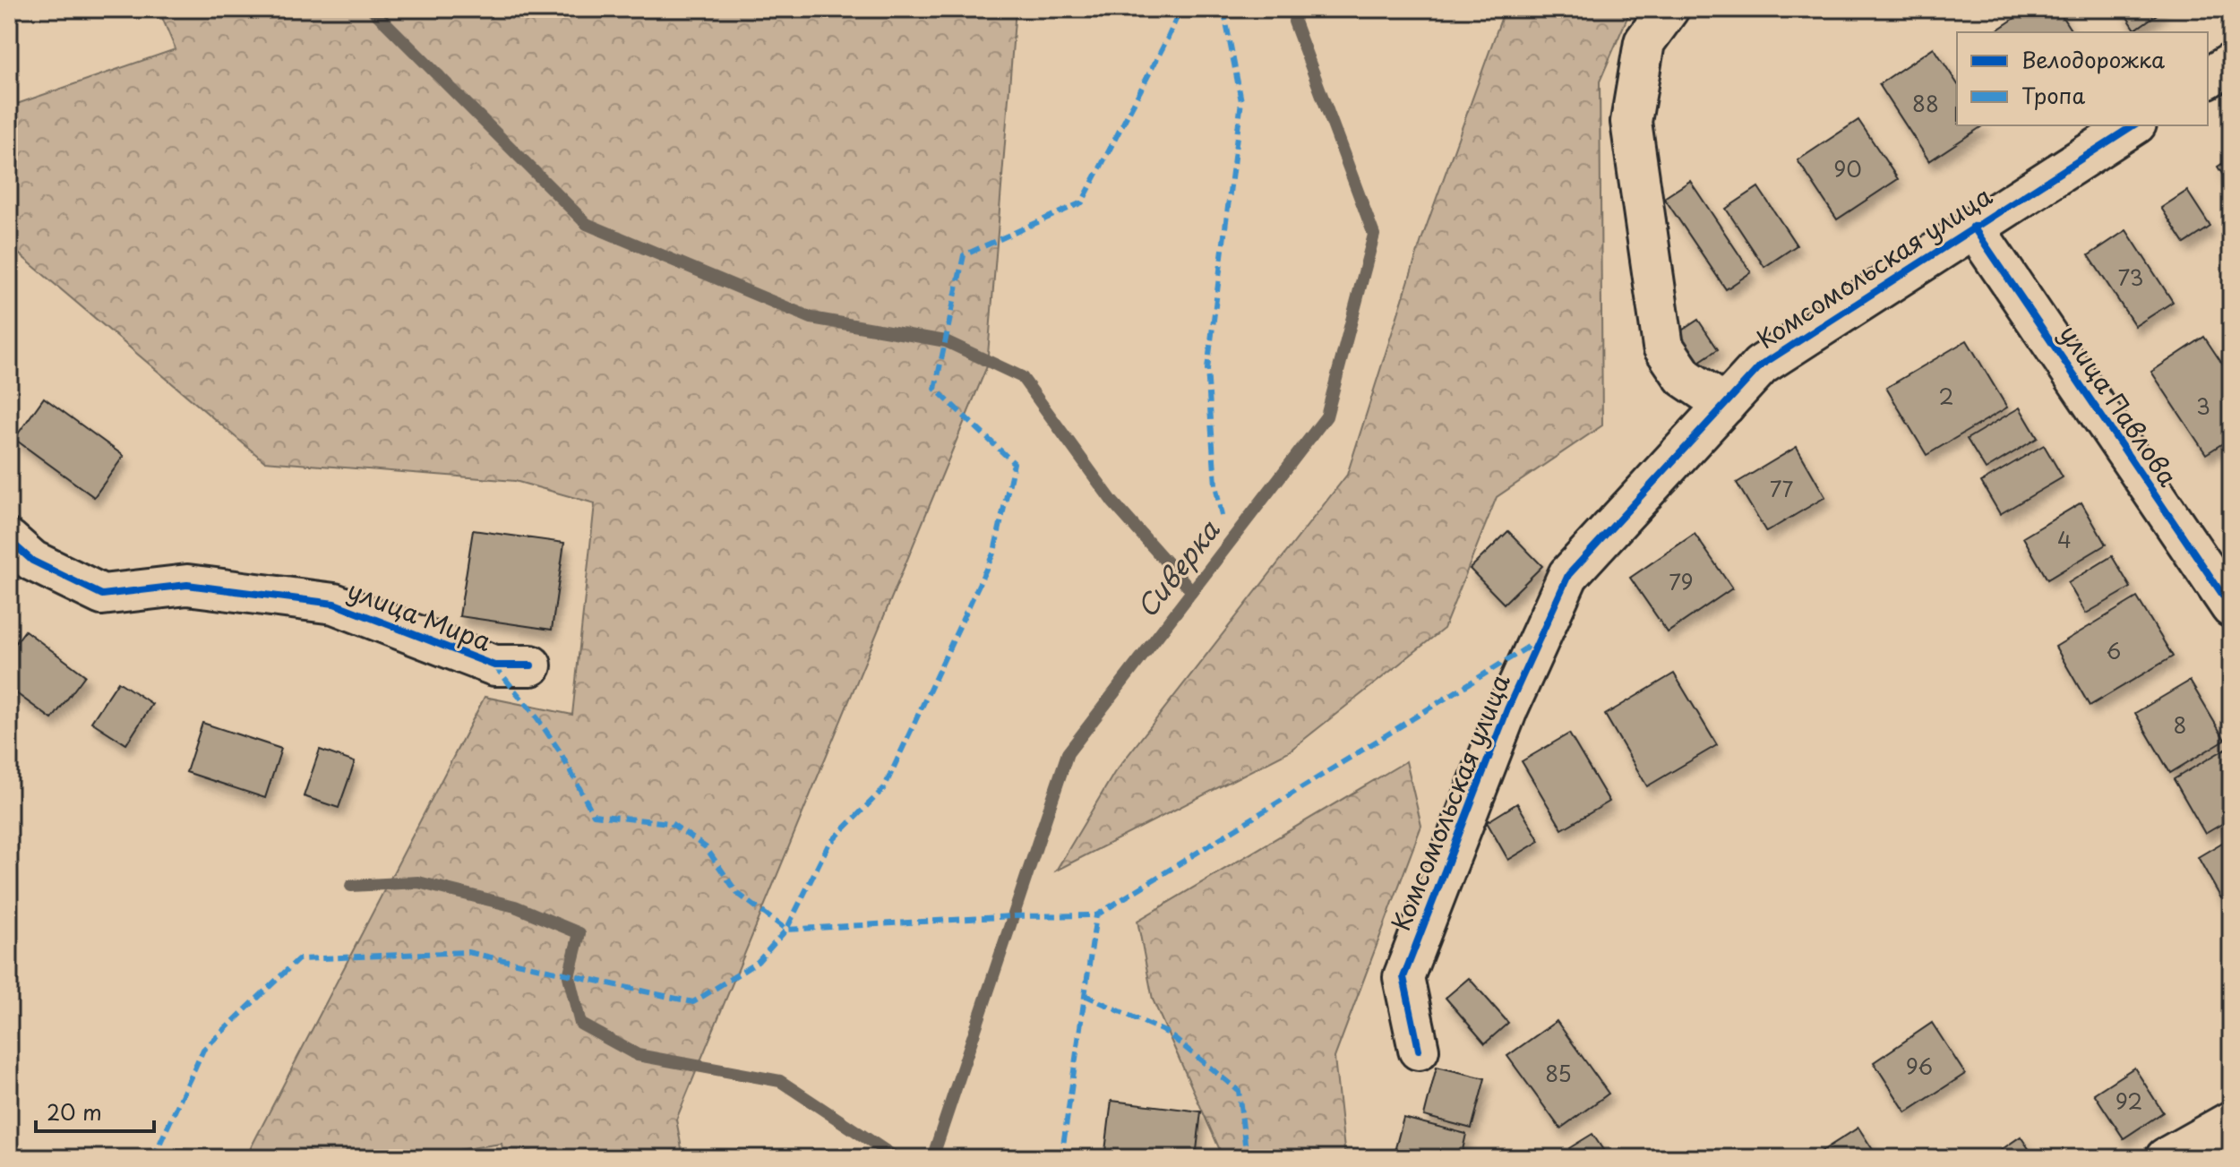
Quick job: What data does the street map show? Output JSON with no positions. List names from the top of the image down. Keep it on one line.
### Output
{"streets":{"street":["Комсомольская улица","улица Павлова","улица Мира"]},"crossings":[["Комсомольская улица","улица Павлова"]],"water":["Сиверка"],"house_numbers":["88","90","73","2","3","77","4","79","6","8","96","85","92"],"legend":["Велодорожка","Тропа"],"scale_bar":"20 m"}
